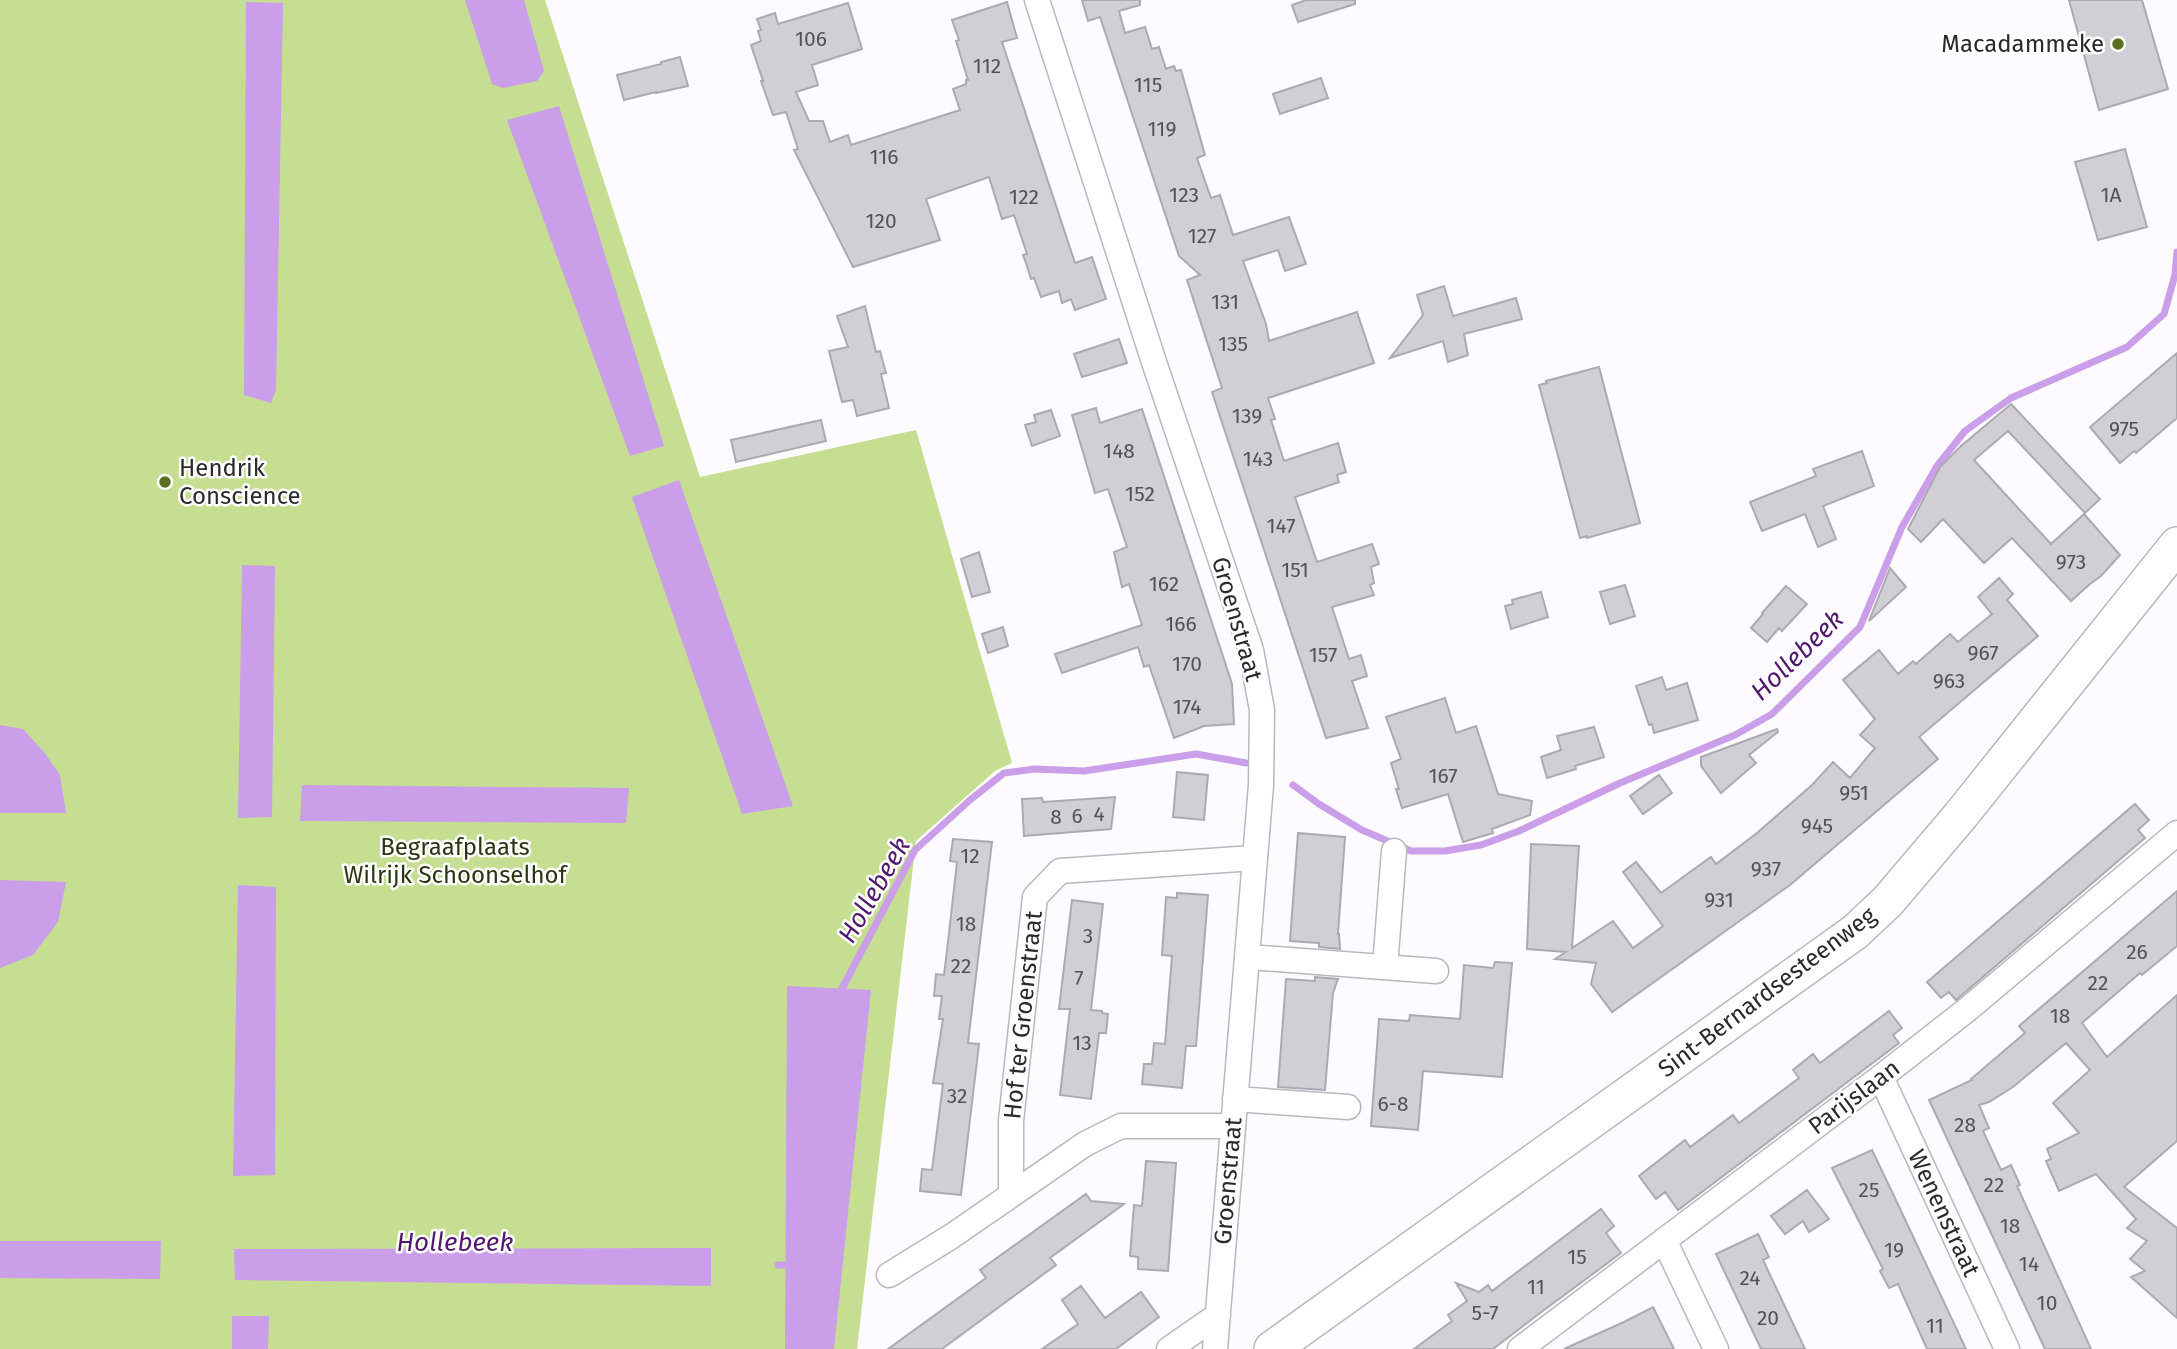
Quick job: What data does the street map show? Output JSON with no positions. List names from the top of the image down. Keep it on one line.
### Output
{"streets":{"main road":["Sint-Bernardsesteenweg"],"street":["Groenstraat","Hof ter Groenstraat","Parijslaan","Wenenstraat"]},"crossings":[["Groenstraat","Hof ter Groenstraat"],["Parijslaan","Wenenstraat"]],"water":["Hollebeek"],"parks":["Begraafplaats Wilrijk Schoonselhof"],"places":["Macadammeke","Hendrik Conscience"],"house_numbers":["106","112","115","119","116","123","1A","122","120","127","131","135","139","975","148","143","152","147","973","151","162","166","967","157","170","963","174","167","951","4","6","8","945","12","937","931","18","3","26","22","7","22","18","13","32","6-8","28","22","25","18","19","15","14","24","11","10","5-7","20","11"]}
